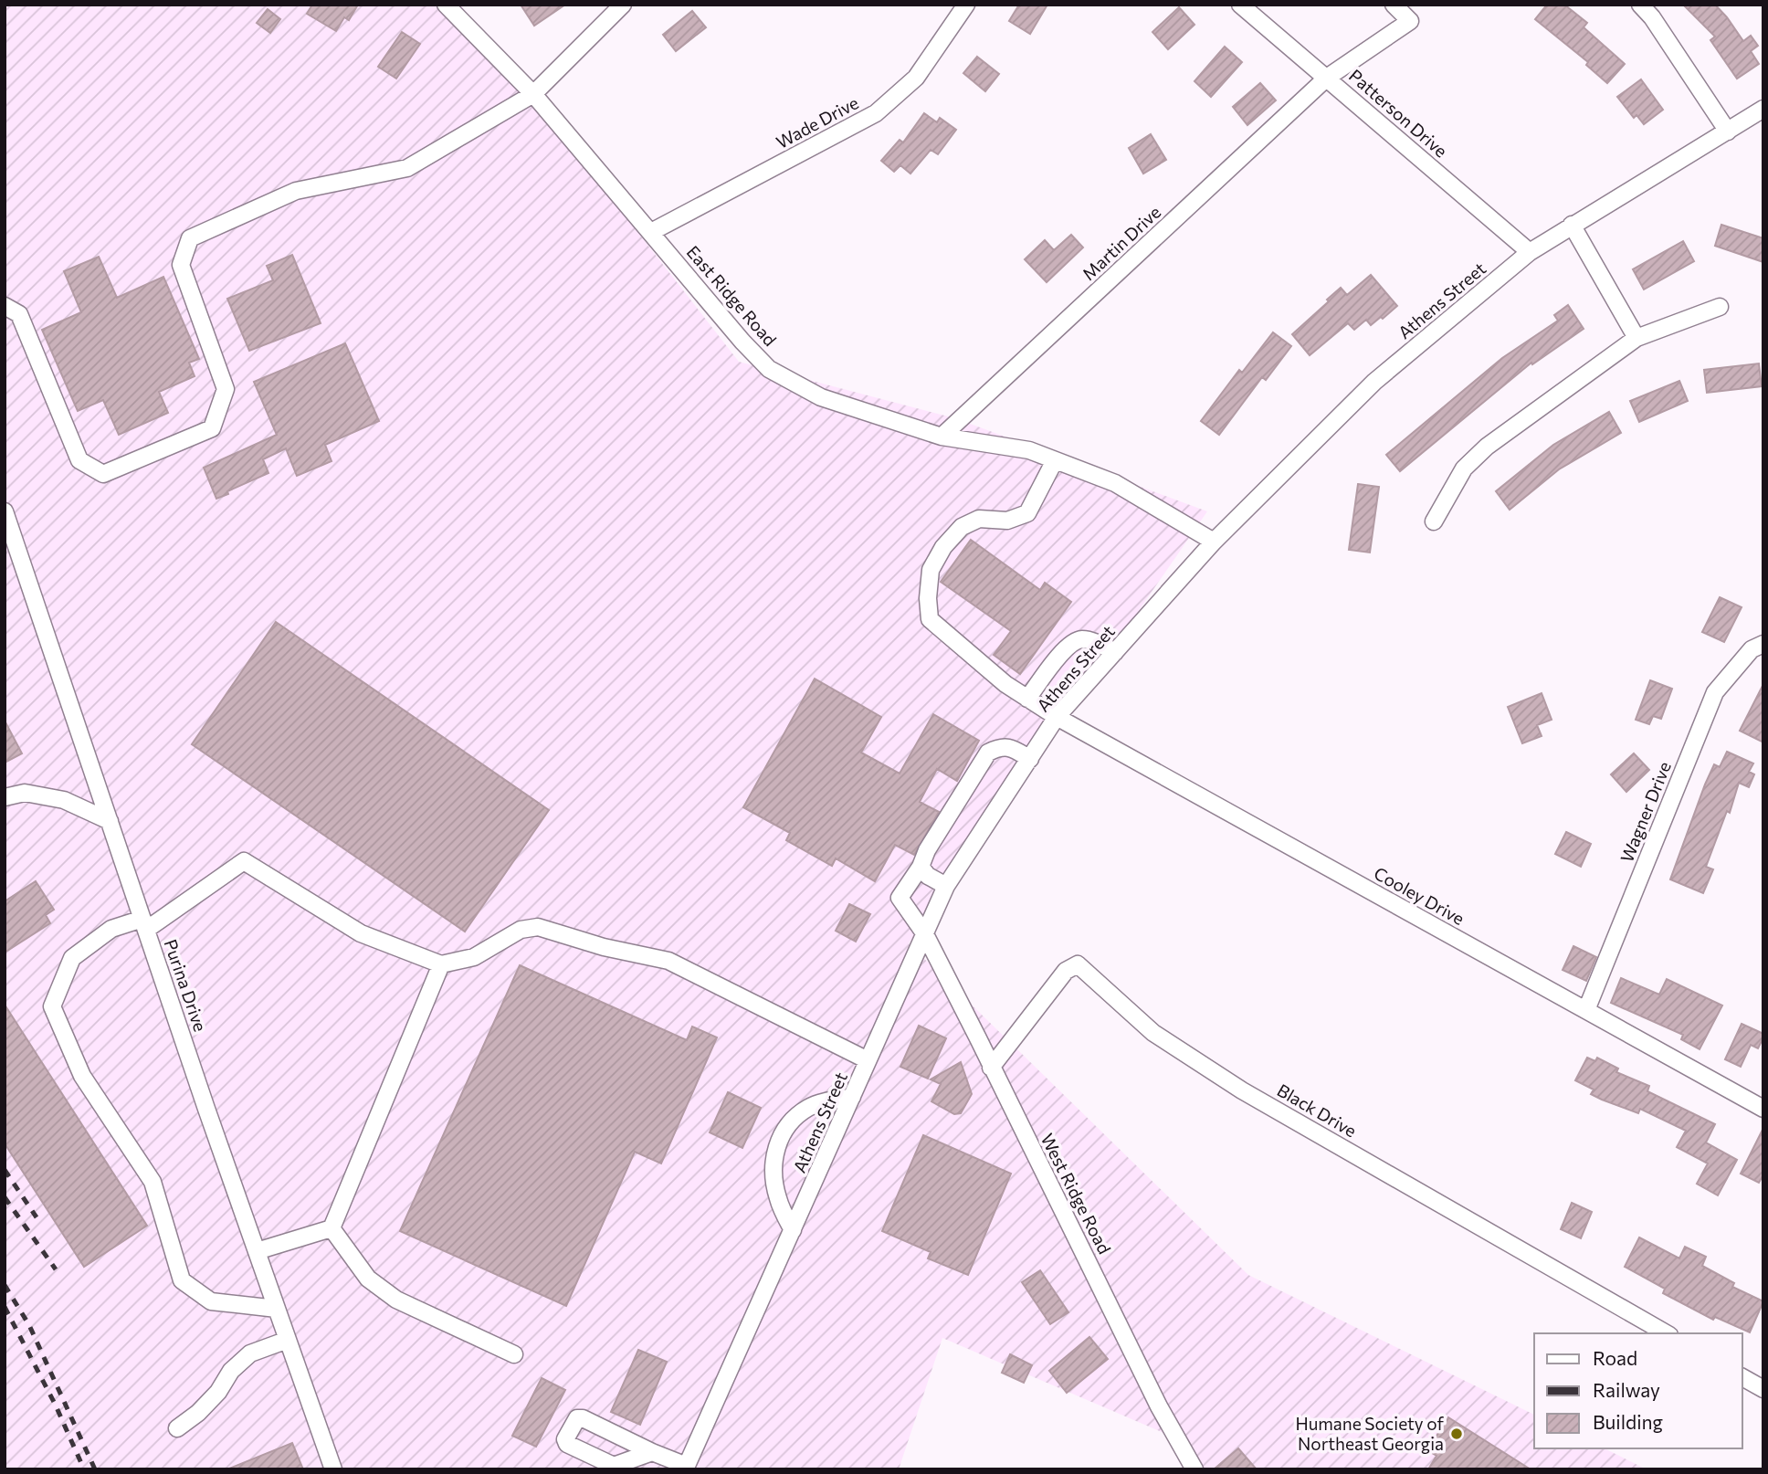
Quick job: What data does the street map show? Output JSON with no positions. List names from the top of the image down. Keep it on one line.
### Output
{"streets":{"street":["Patterson Drive","Wade Drive","Martin Drive","East Ridge Road","Athens Street","Wagner Drive","Cooley Drive","Purina Drive","Black Drive","West Ridge Road"]},"crossings":[["Patterson Drive","Martin Drive"],["Patterson Drive","Athens Street"],["Wade Drive","East Ridge Road"],["Martin Drive","East Ridge Road"],["East Ridge Road","Athens Street"],["East Ridge Road","Cooley Drive"],["Athens Street","Cooley Drive"],["Athens Street","West Ridge Road"],["Wagner Drive","Cooley Drive"],["Black Drive","West Ridge Road"]],"places":["Humane Society of Northeast Georgia"],"legend":["Road","Railway","Building"]}
